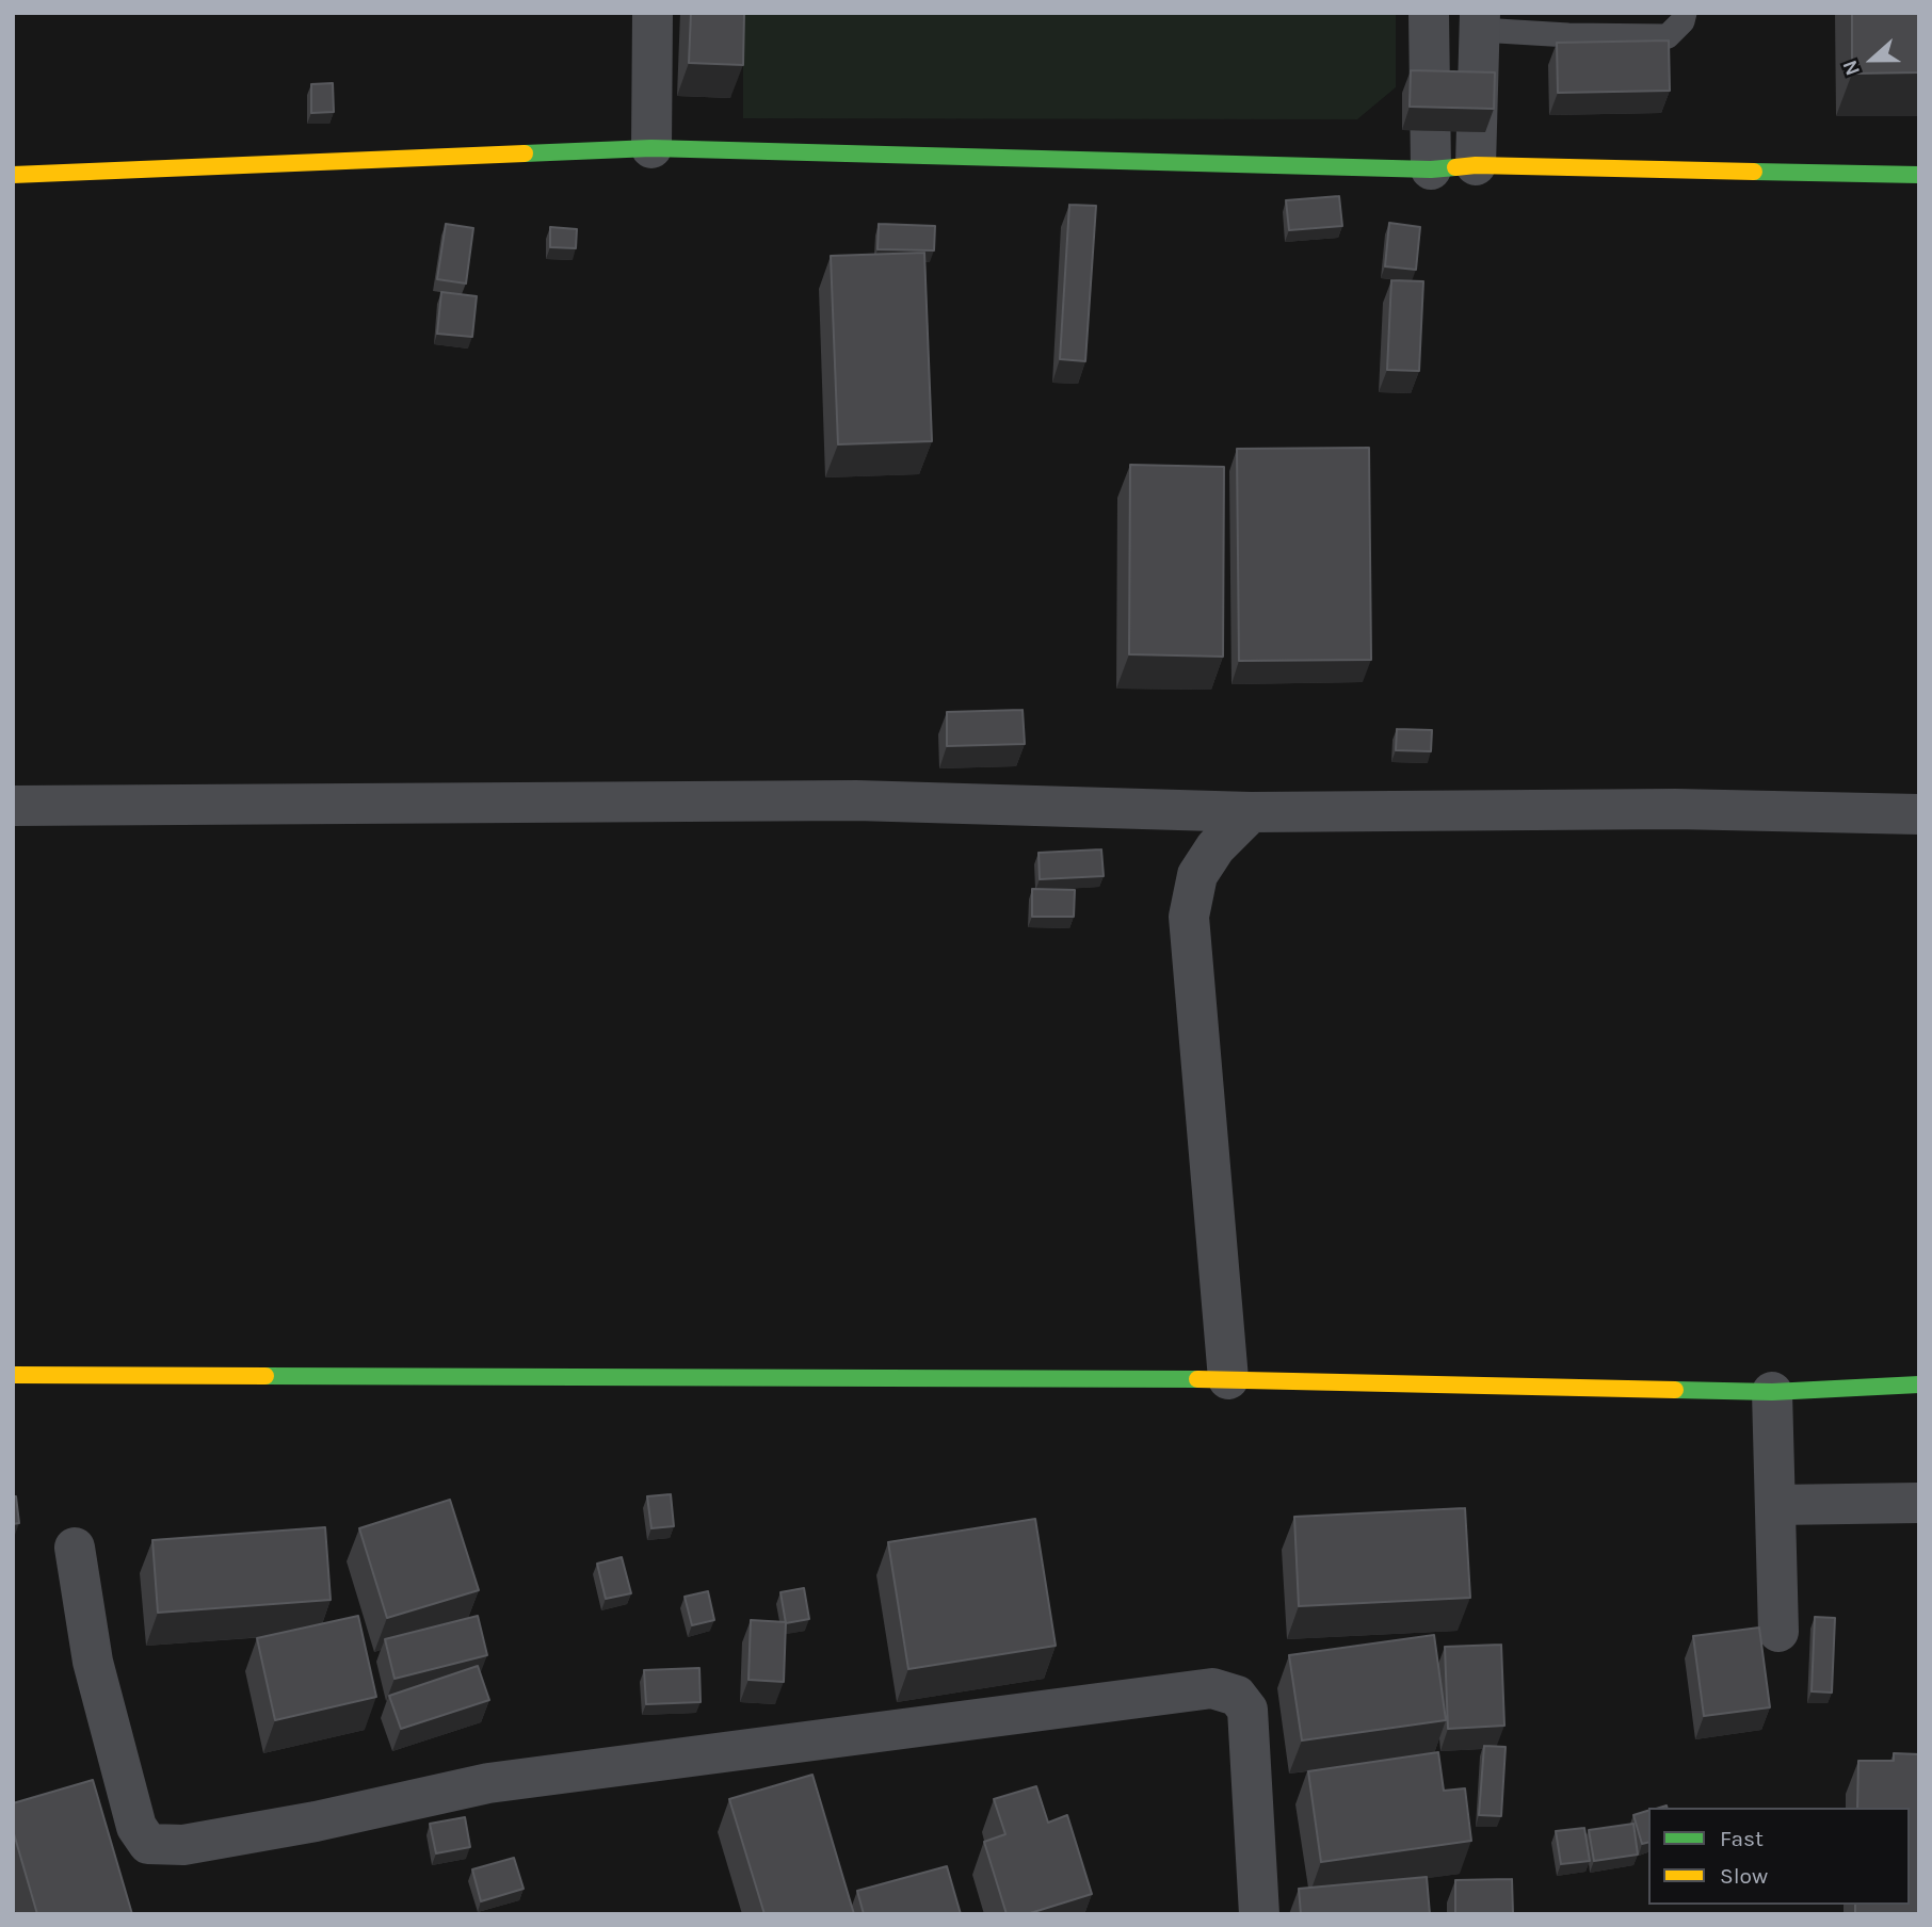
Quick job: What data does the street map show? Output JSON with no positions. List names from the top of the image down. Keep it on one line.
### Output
{"legend":["Fast","Slow"],"north":"left"}
